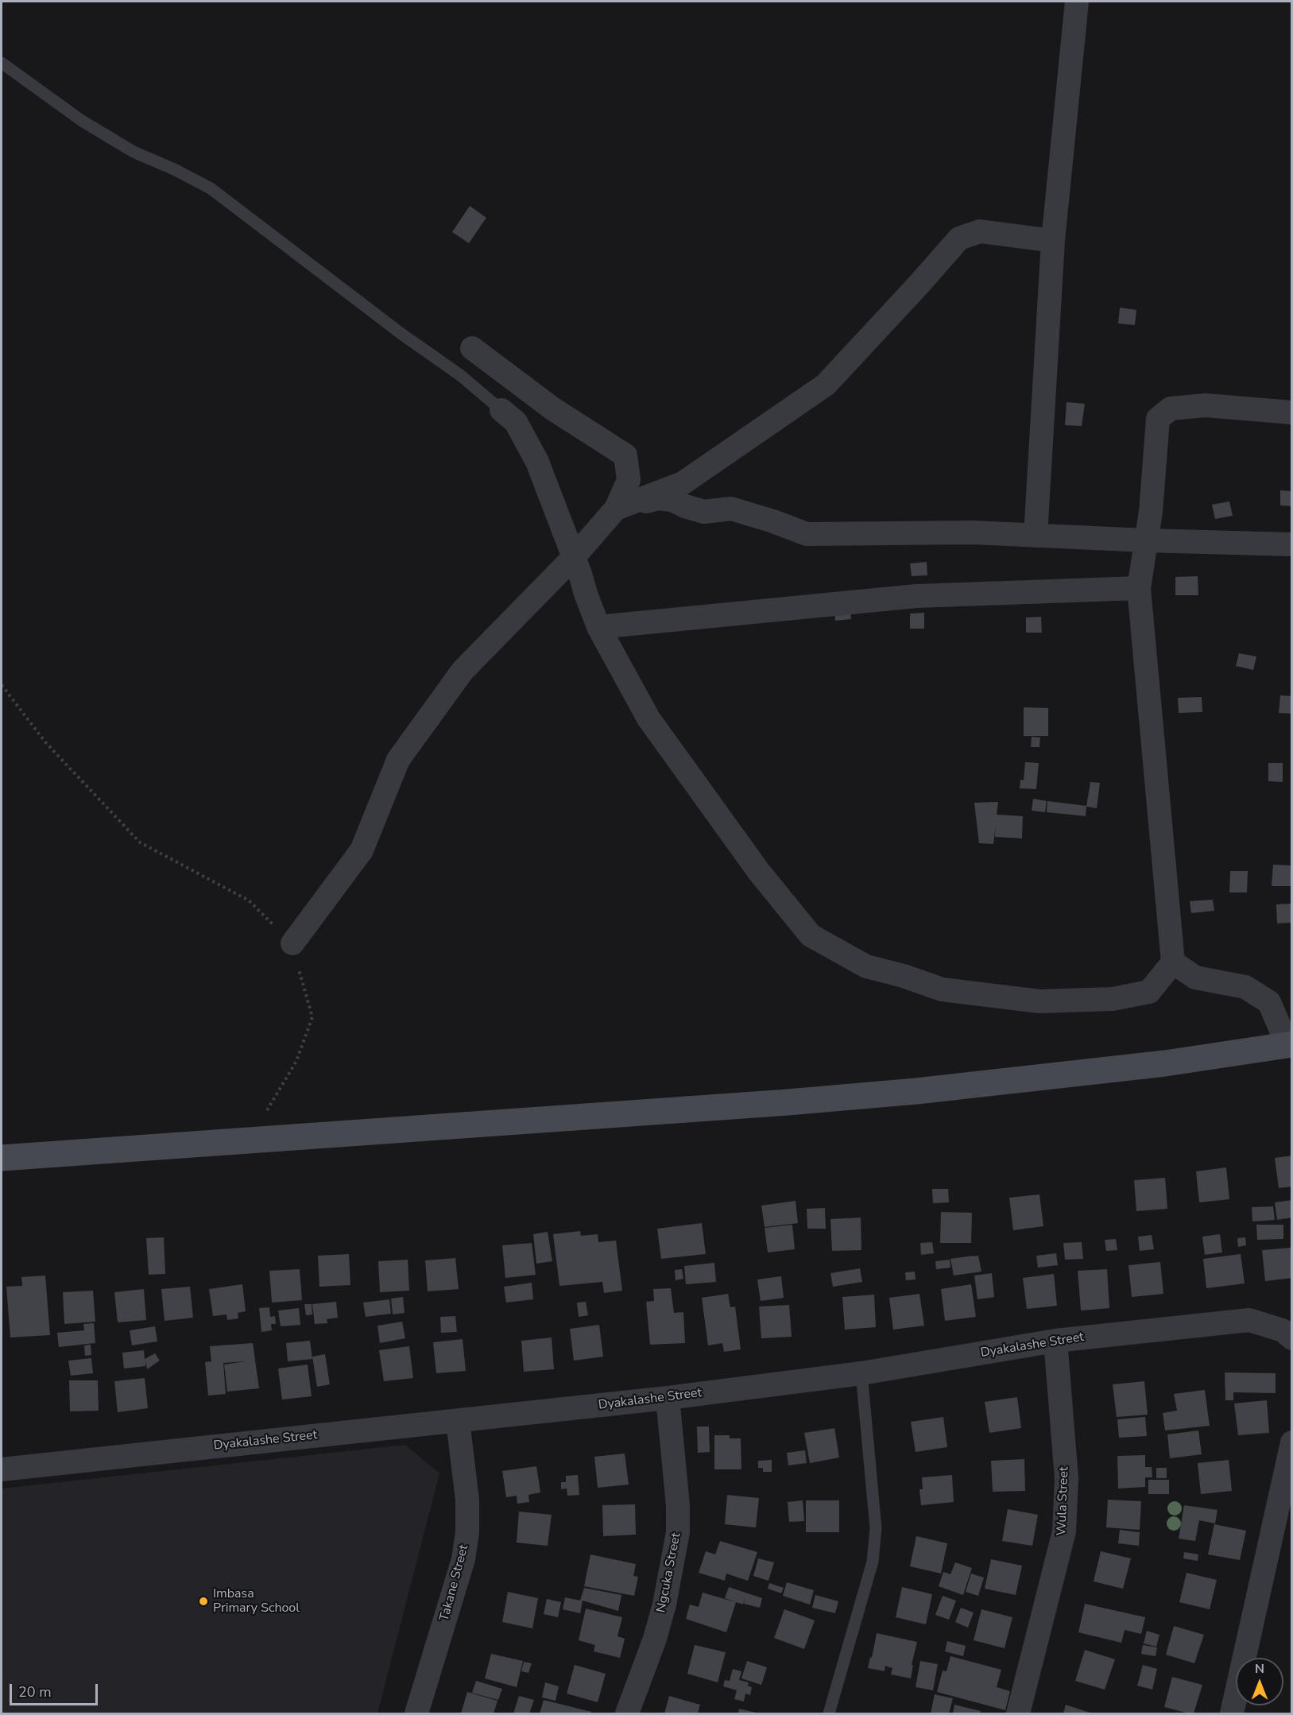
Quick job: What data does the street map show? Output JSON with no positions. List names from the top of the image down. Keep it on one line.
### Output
{"streets":{"street":["Dyakalashe Street","Wula Street","Ngcuka Street","Takane Street"]},"crossings":[["Dyakalashe Street","Wula Street"],["Dyakalashe Street","Ngcuka Street"],["Dyakalashe Street","Takane Street"]],"places":["Imbasa Primary School"],"scale_bar":"20 m","north":"top"}
